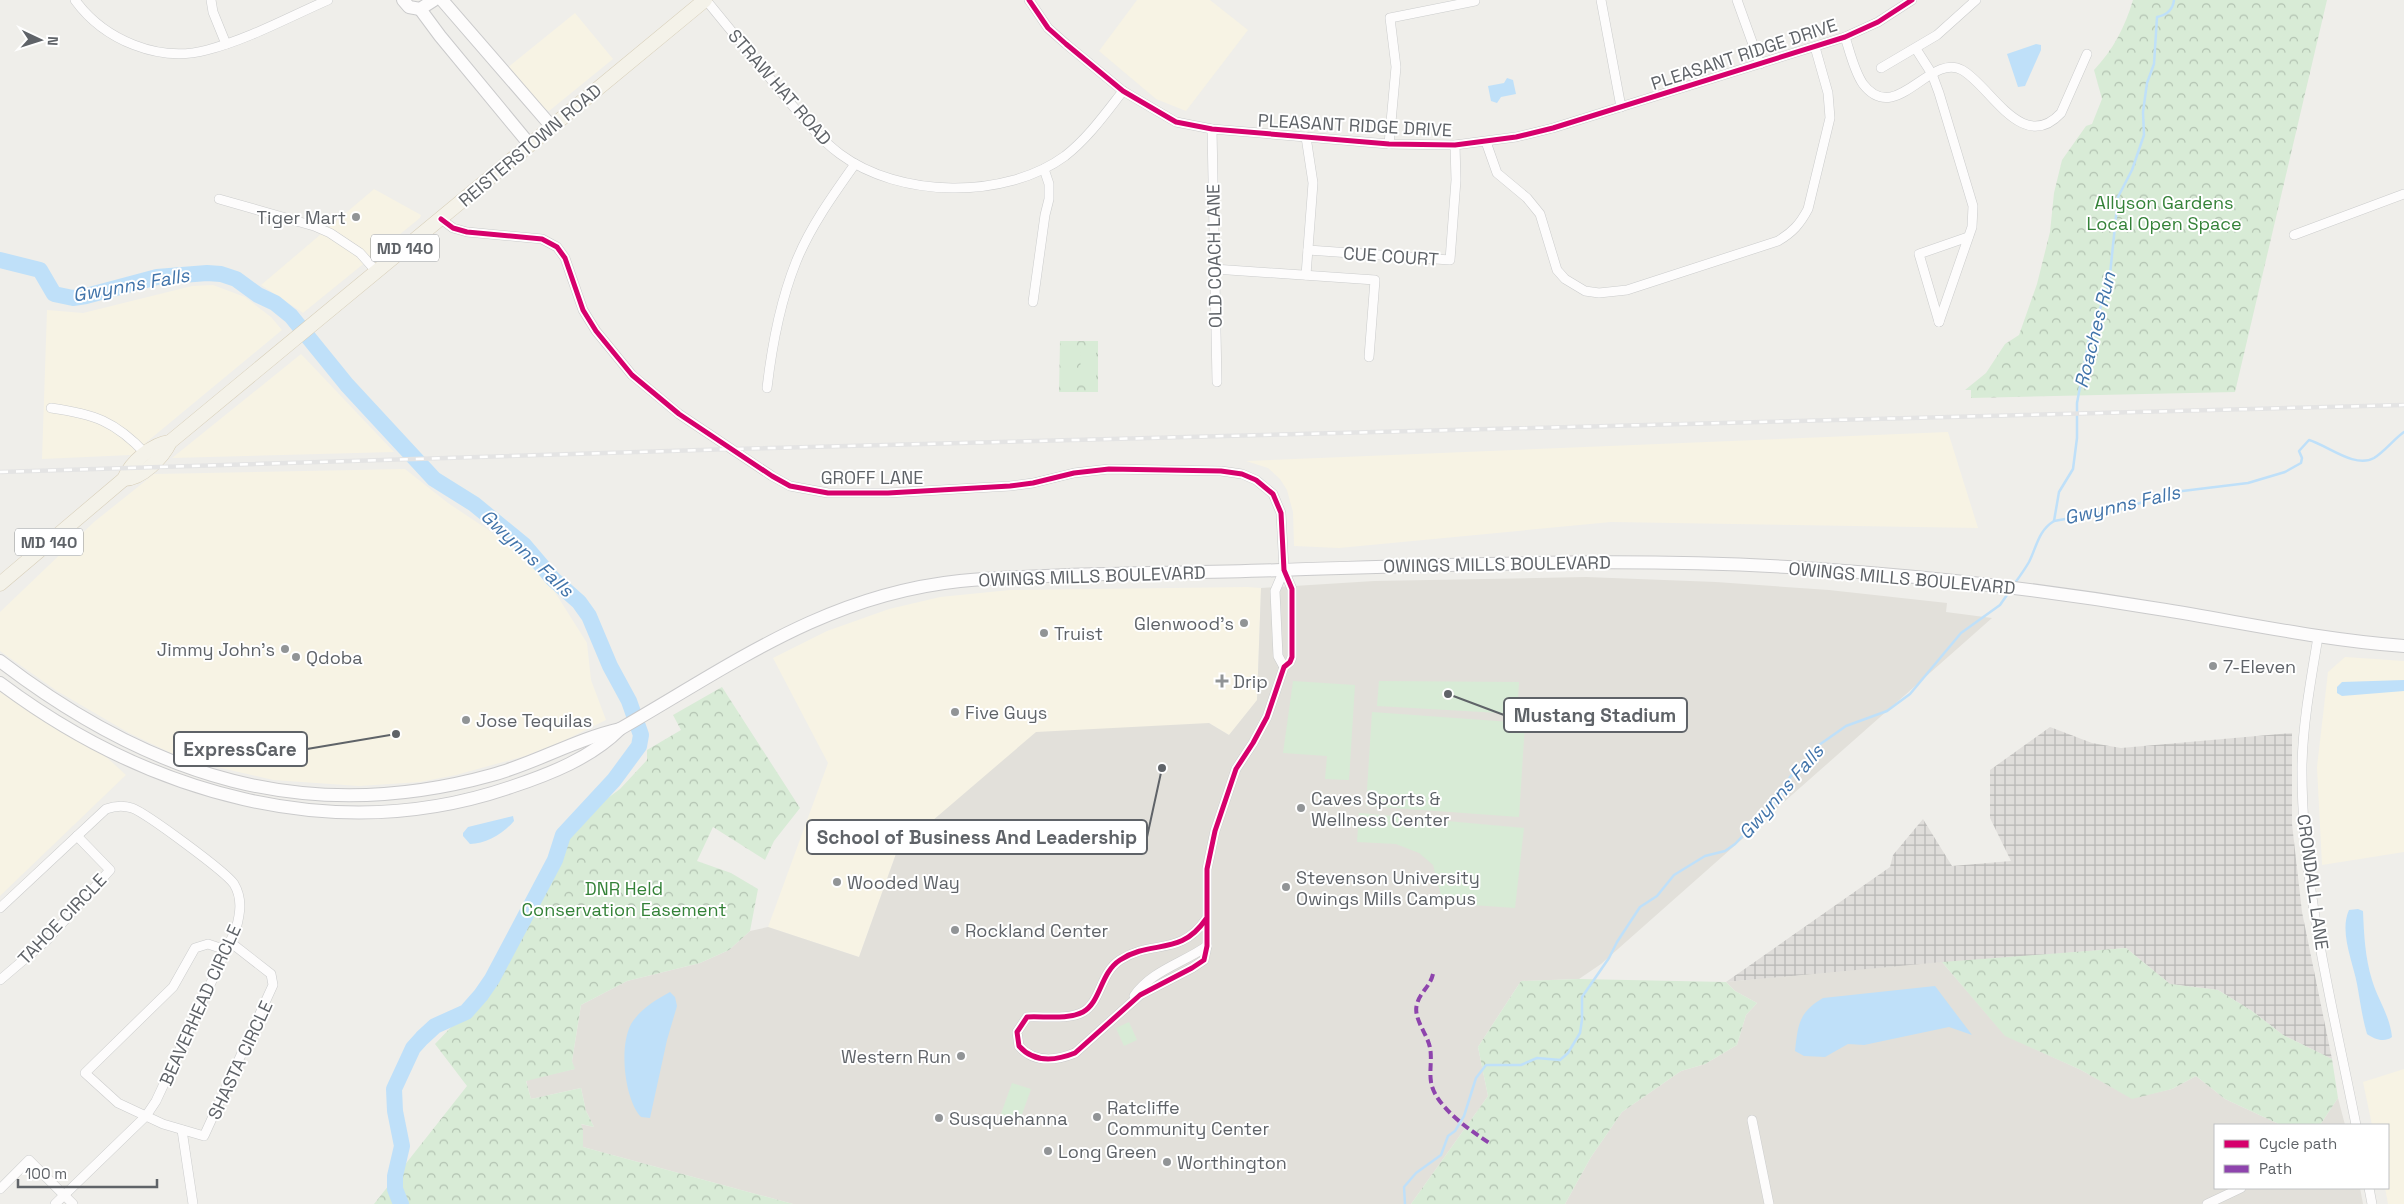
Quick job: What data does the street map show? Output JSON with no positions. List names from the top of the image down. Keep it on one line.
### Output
{"streets":{"main road":["REISTERSTOWN ROAD","MD 140","OWINGS MILLS BOULEVARD"],"street":["PLEASANT RIDGE DRIVE","STRAW HAT ROAD","OLD COACH LANE","CUE COURT","GROFF LANE","CRONDALL LANE","TAHOE CIRCLE","BEAVERHEAD CIRCLE","SHASTA CIRCLE"]},"crossings":[["PLEASANT RIDGE DRIVE","STRAW HAT ROAD"],["PLEASANT RIDGE DRIVE","OLD COACH LANE"],["PLEASANT RIDGE DRIVE","CUE COURT"],["STRAW HAT ROAD","REISTERSTOWN ROAD"],["REISTERSTOWN ROAD","GROFF LANE"],["GROFF LANE","OWINGS MILLS BOULEVARD"],["OWINGS MILLS BOULEVARD","CRONDALL LANE"],["TAHOE CIRCLE","BEAVERHEAD CIRCLE"],["BEAVERHEAD CIRCLE","SHASTA CIRCLE"]],"water":["Gwynns Falls","Roaches Run"],"parks":["Allyson Gardens Local Open Space","DNR Held Conservation Easement"],"places":{"other":["Tiger Mart","Glenwood's","Truist","Jimmy John's","Qdoba","7-Eleven","Mustang Stadium","Five Guys","Jose Tequilas","ExpressCare","School of Business And Leadership","Caves Sports & Wellness Center","Wooded Way","Stevenson University Owings Mills Campus","Rockland Center","Western Run","Ratcliffe Community Center","Susquehanna","Long Green","Worthington"],"health":["Drip"]},"legend":["Cycle path","Path"],"scale_bar":"100 m","north":"right"}
